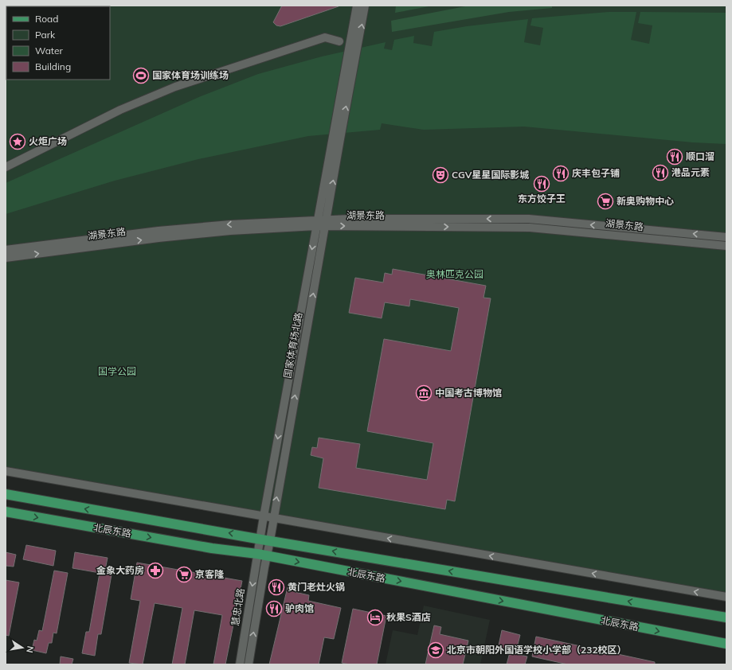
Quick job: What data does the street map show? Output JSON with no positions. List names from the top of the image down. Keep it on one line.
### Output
{"streets":{"main road":["北辰东路"],"street":["湖景东路","国家体育场北路","慧忠北路"]},"crossings":[["湖景东路","国家体育场北路"],["国家体育场北路","北辰东路"],["国家体育场北路","慧忠北路"],["北辰东路","慧忠北路"]],"parks":["奥林匹克公园","国学公园"],"places":{"sports":["国家体育场训练场"],"place":["火炬广场"],"restaurant":["顺口溜","港品元素","庆丰包子铺","东方饺子王","黄门老灶火锅","驴肉馆"],"theatre":["CGV星星国际影城"],"supermarket":["新奥购物中心","京客隆"],"museum":["中国考古博物馆"],"pharmacy":["金象大药房"],"hotel":["秋果S酒店"],"school or university":["北京市朝阳外国语学校小学部（232校区）"]},"legend":["Road","Park","Water","Building"],"north":"right"}
